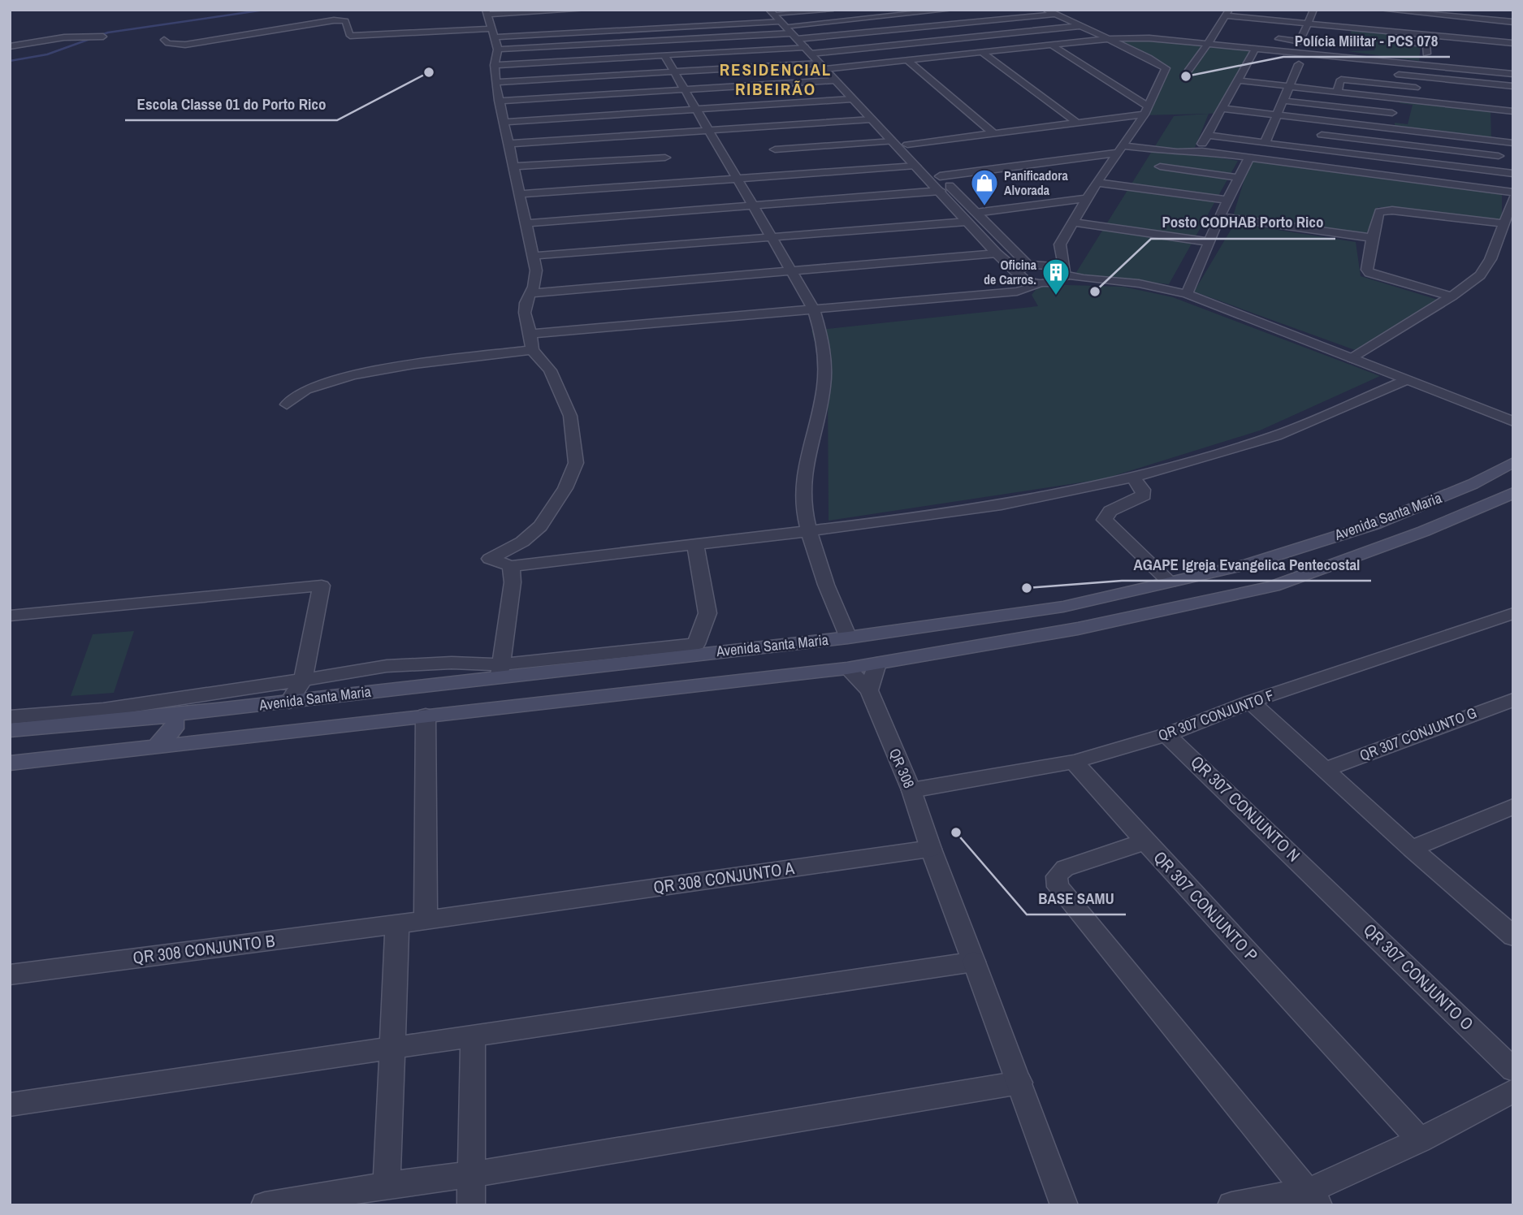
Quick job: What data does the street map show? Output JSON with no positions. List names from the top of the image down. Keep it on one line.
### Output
{"streets":{"main road":["Avenida Santa Maria"],"street":["QR 307 CONJUNTO F","QR 307 CONJUNTO G","QR 308","QR 307 CONJUNTO N","QR 308 CONJUNTO A","QR 307 CONJUNTO P","QR 308 CONJUNTO B","QR 307 CONJUNTO O"]},"crossings":[["Avenida Santa Maria","QR 308"],["QR 307 CONJUNTO F","QR 308"],["QR 307 CONJUNTO F","QR 307 CONJUNTO N"],["QR 308","QR 308 CONJUNTO A"],["QR 307 CONJUNTO N","QR 307 CONJUNTO O"],["QR 308 CONJUNTO A","QR 308 CONJUNTO B"]],"districts":["RESIDENCIAL RIBEIRÃO"],"places":{"other":["Escola Classe 01 do Porto Rico","Polícia Militar - PCS 078","Posto CODHAB Porto Rico","AGAPE Igreja Evangelica Pentecostal","BASE SAMU"],"shop":["Panificadora Alvorada"],"building":["Oficina de Carros."]}}
